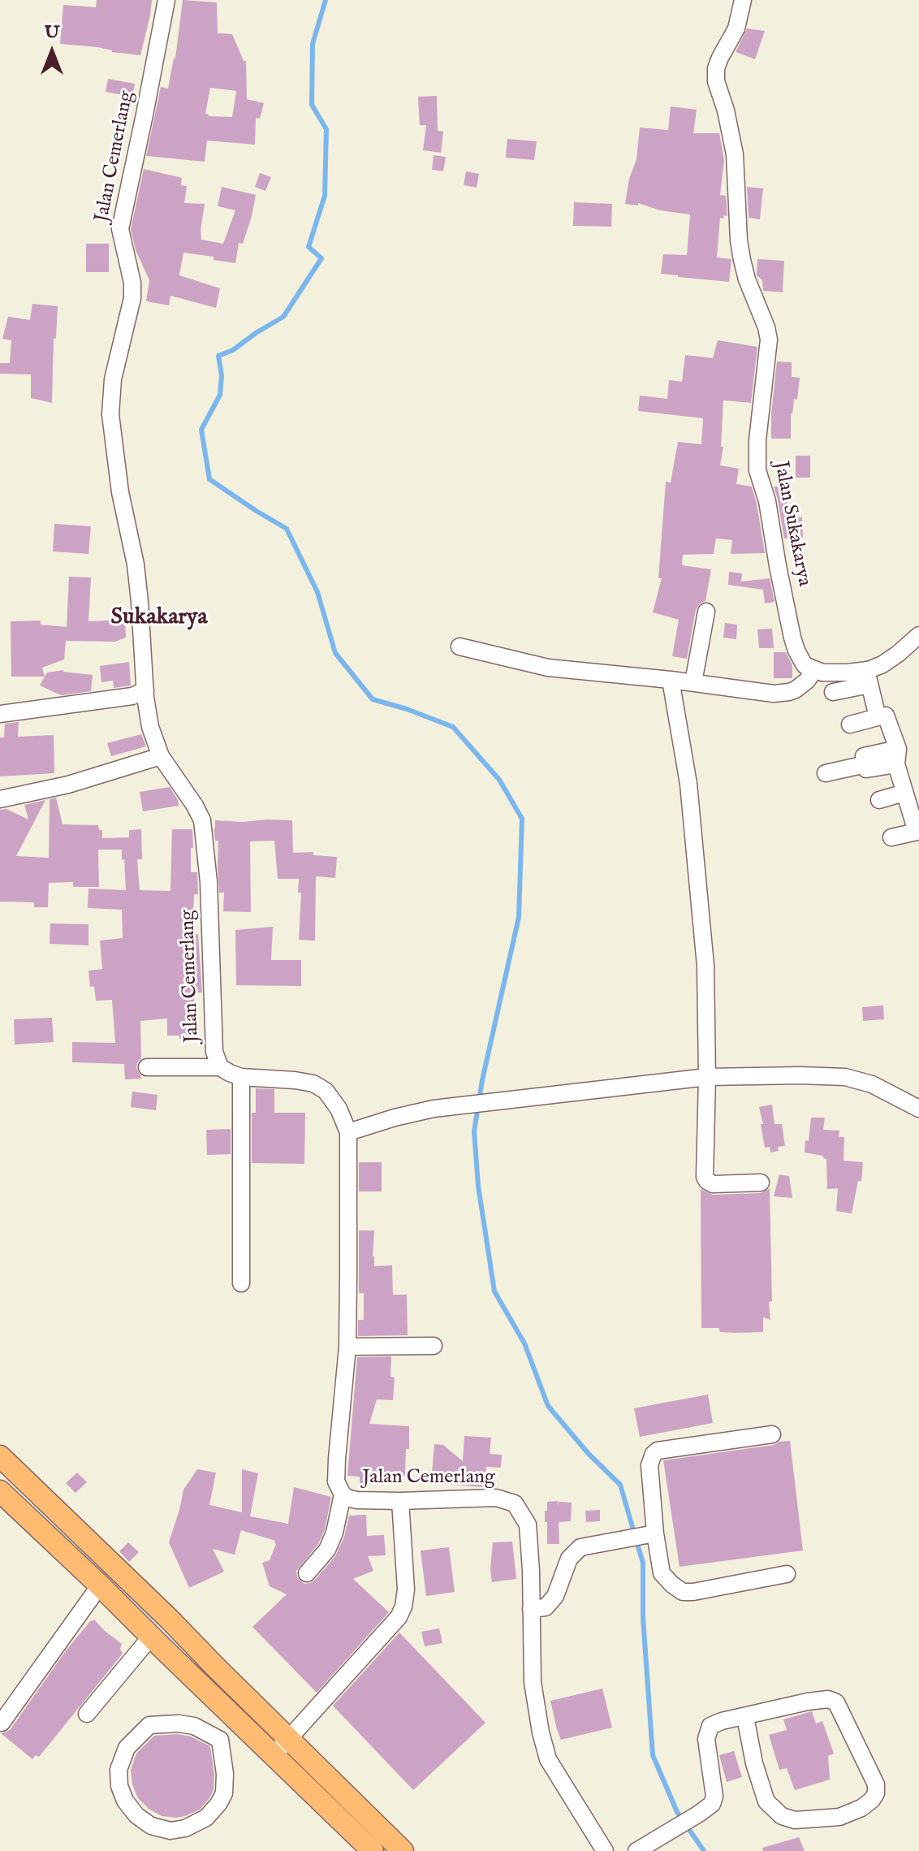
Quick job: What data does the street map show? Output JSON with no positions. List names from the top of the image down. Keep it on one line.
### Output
{"streets":{"street":["Jalan Cemerlang","Jalan Sukakarya"]},"districts":["Sukakarya"],"north":"top"}
